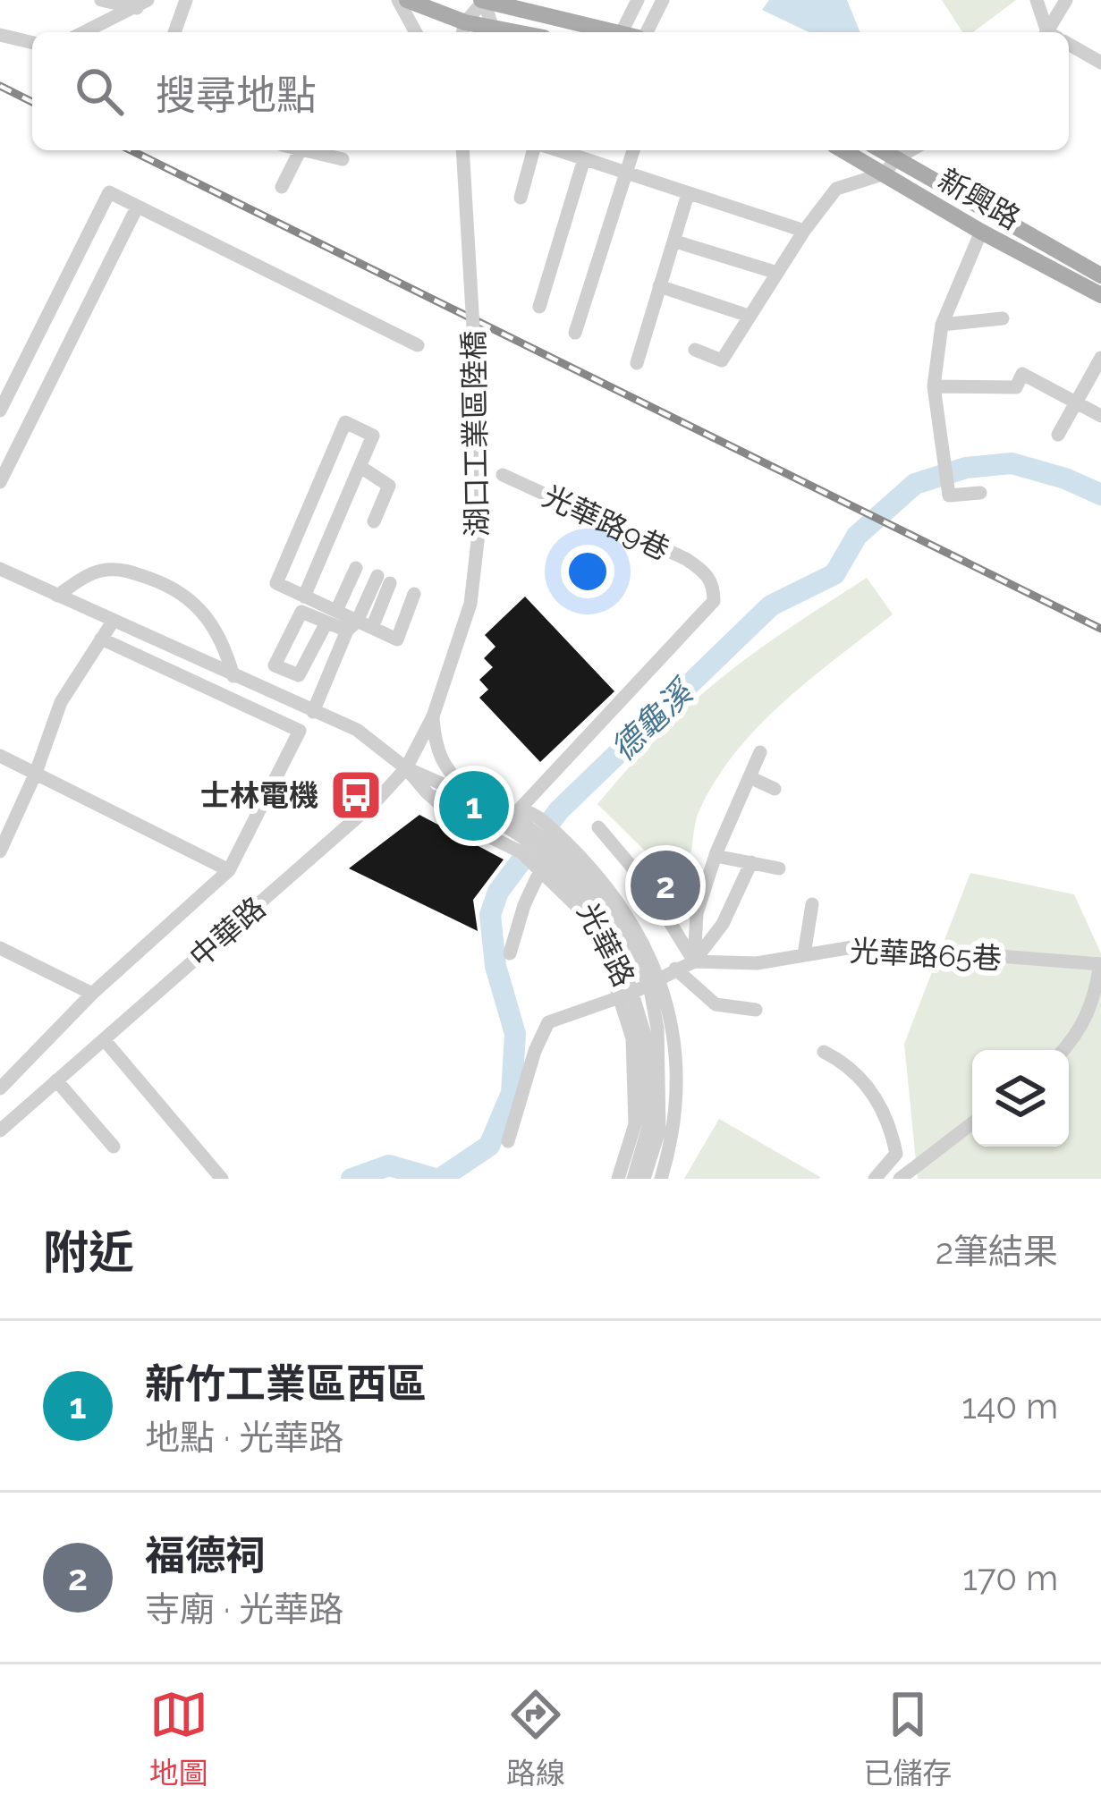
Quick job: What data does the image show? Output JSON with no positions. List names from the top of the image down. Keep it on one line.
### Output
{"streets":{"main road":["新興路"],"street":["湖口工業區陸橋","光華路9巷","中華路","光華路","光華路65巷"]},"crossings":[["湖口工業區陸橋","中華路"],["光華路9巷","光華路"],["中華路","光華路"],["光華路","光華路65巷"]],"water":["德龜溪"],"places":{"bus stop":["士林電機"]},"page":{"search":"搜尋地點","pins":["1","2"],"heading":["附近","2筆結果"],"list":[{"mark":"1","name":"新竹工業區西區","note":"地點 · 光華路","value":"140 m"},{"mark":"2","name":"福德祠","note":"寺廟 · 光華路","value":"170 m"}],"nav":["地圖","路線","已儲存"]}}
